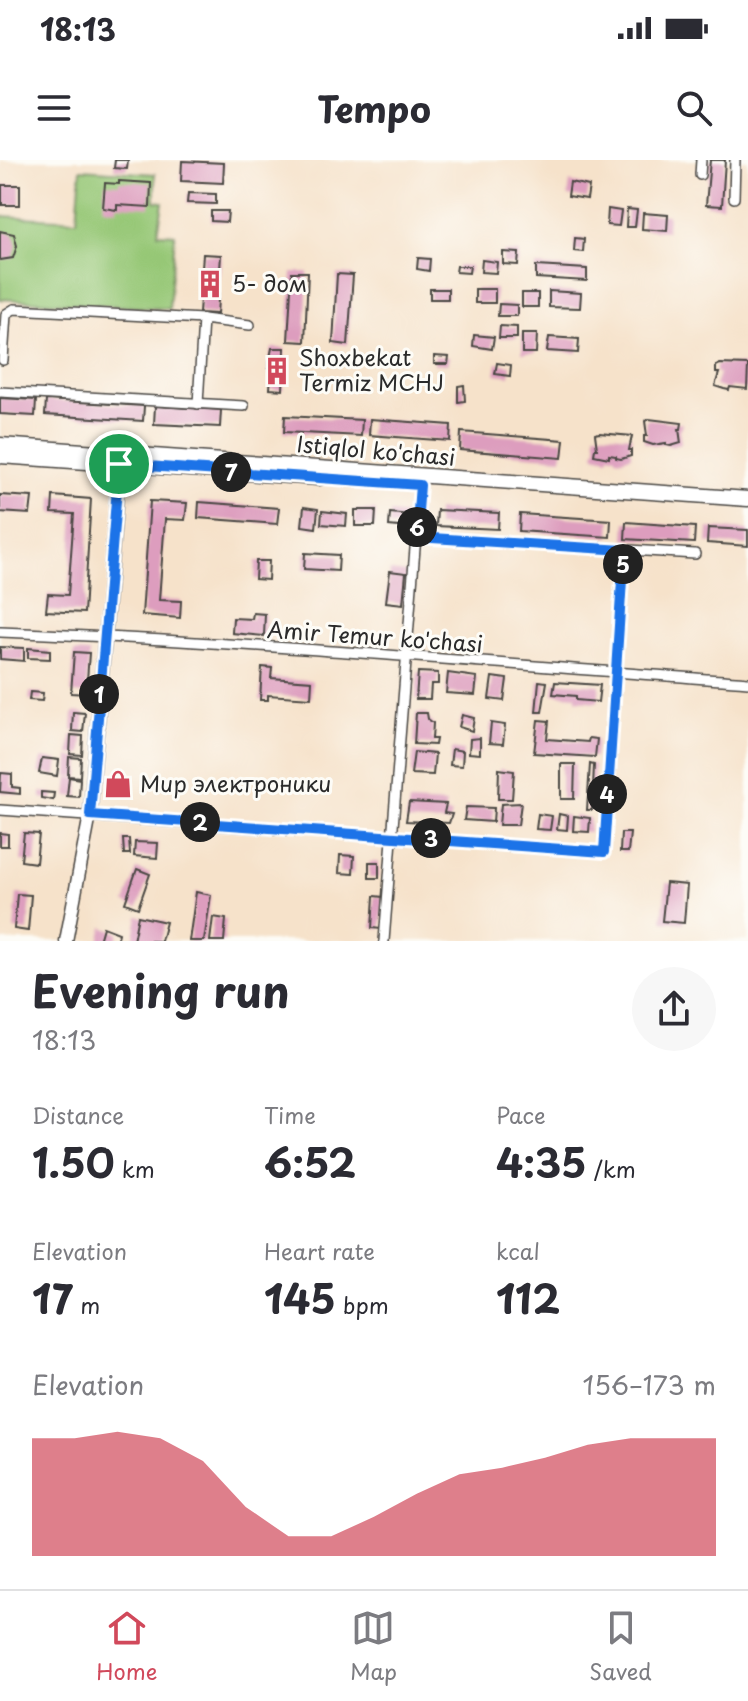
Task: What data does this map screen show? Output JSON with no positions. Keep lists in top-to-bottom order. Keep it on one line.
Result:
{"streets":{"main road":["Istiqlol ko'chasi"],"street":["Amir Temur ko'chasi"]},"places":{"building":["5- дом","Shoxbekat Termiz MCHJ"],"shop":["Мир электроники"]},"page":{"status":"18:13","header":"Tempo","pins":["7","6","5","1","4","2","3"],"heading":["Evening run","18:13"],"stats":[["Distance","1.50 km"],["Time","6:52"],["Pace","4:35 /km"],["Elevation","17 m"],["Heart rate","145 bpm"],["kcal","112"]],"chart":["Elevation","156–173 m"],"tabs":["Home","Map","Saved"]}}
